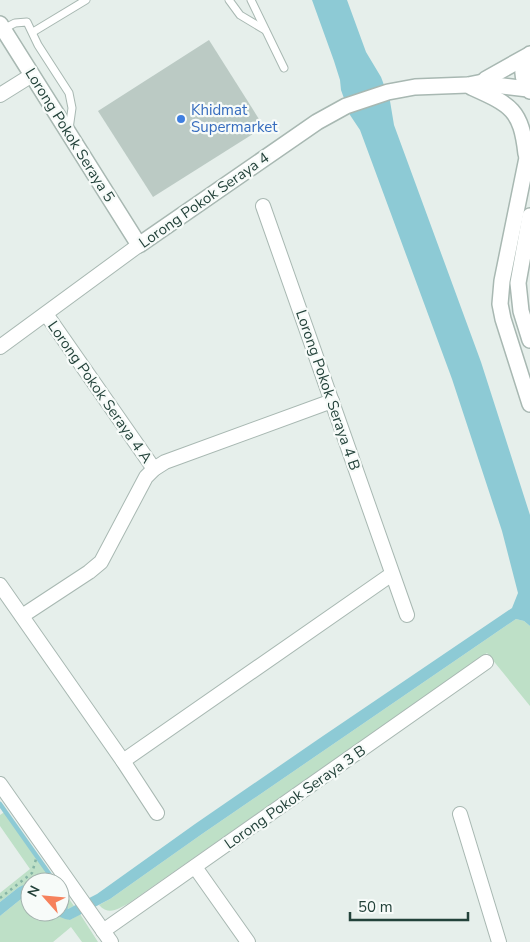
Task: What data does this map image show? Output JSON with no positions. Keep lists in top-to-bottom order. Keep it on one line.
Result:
{"streets":{"street":["Lorong Pokok Seraya 5","Lorong Pokok Seraya 4","Lorong Pokok Seraya 4 B","Lorong Pokok Seraya 4 A","Lorong Pokok Seraya 3 B"]},"crossings":[["Lorong Pokok Seraya 5","Lorong Pokok Seraya 4"],["Lorong Pokok Seraya 4","Lorong Pokok Seraya 4 A"],["Lorong Pokok Seraya 4 B","Lorong Pokok Seraya 4 A"]],"places":["Khidmat Supermarket"],"scale_bar":"50 m","north":"top left"}
